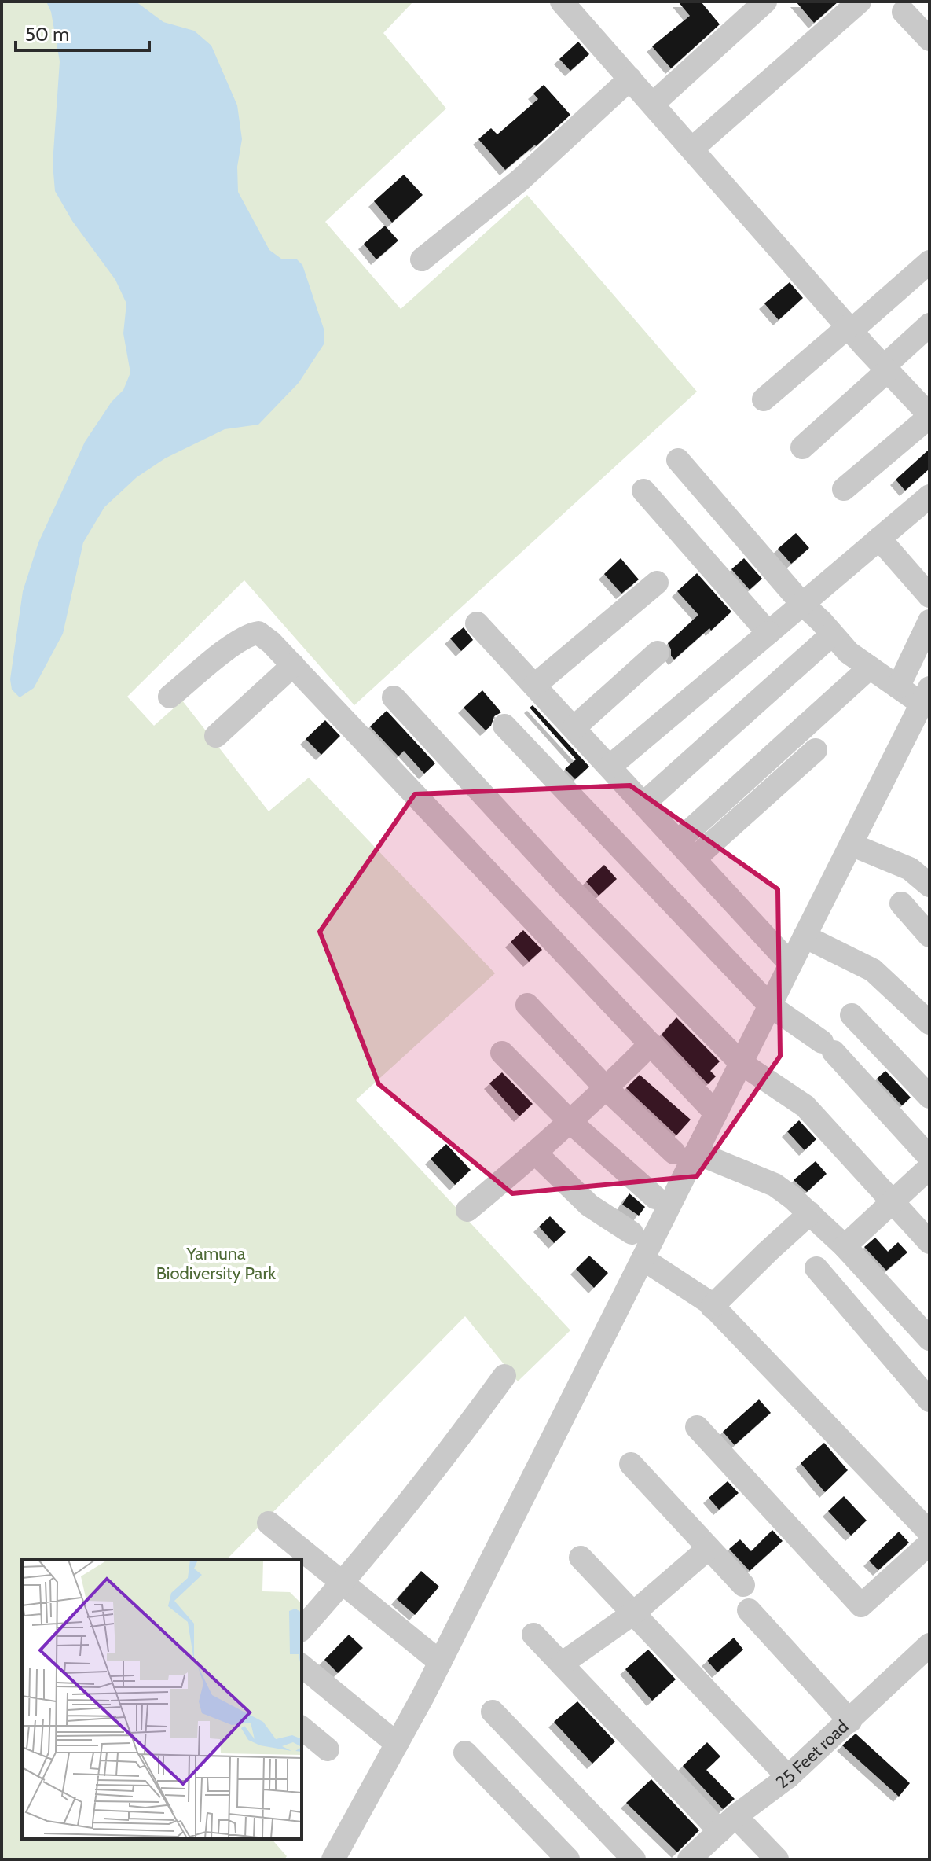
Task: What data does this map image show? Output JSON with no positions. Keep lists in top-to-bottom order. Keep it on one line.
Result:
{"streets":{"street":["25 Feet road"]},"parks":["Yamuna Biodiversity Park"],"scale_bar":"50 m"}
